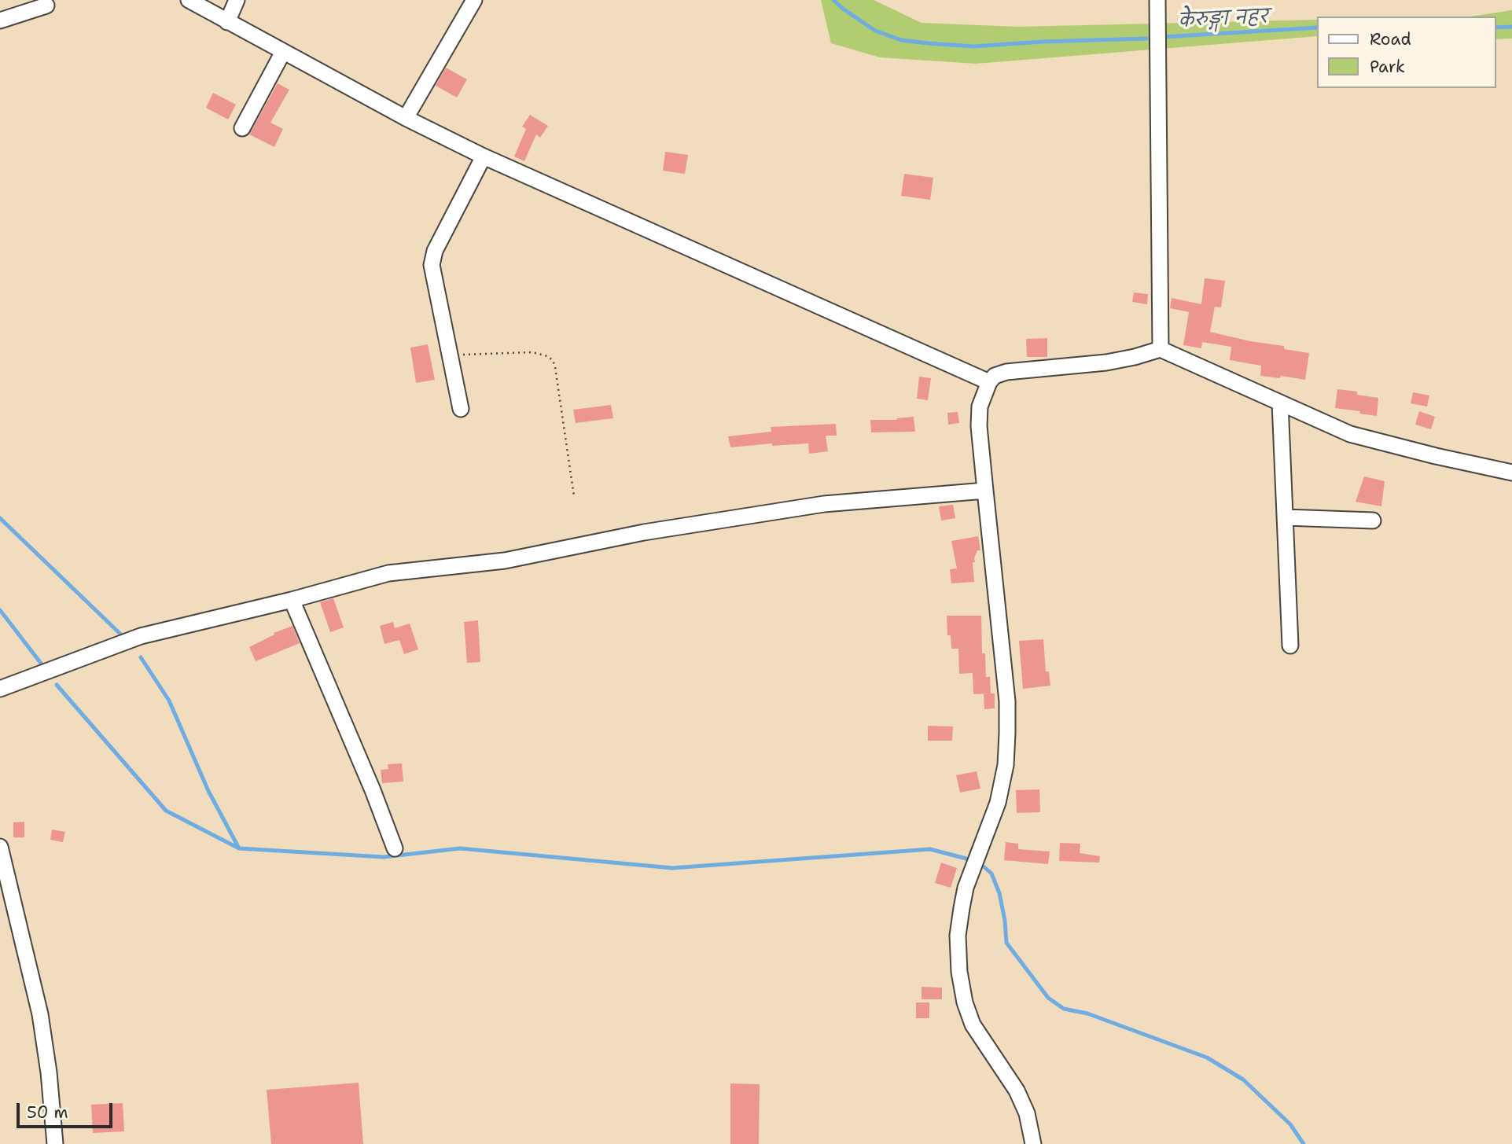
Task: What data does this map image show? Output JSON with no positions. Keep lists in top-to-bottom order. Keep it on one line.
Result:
{"water":["केेरुङ्गा नहर"],"legend":["Road","Park"],"scale_bar":"50 m"}
